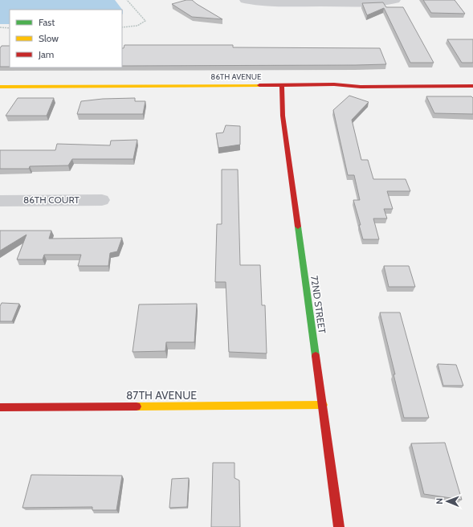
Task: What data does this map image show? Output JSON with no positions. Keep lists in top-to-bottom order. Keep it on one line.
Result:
{"streets":{"street":["86TH AVENUE","86TH COURT","72ND STREET","87TH AVENUE"]},"crossings":[["86TH AVENUE","72ND STREET"],["72ND STREET","87TH AVENUE"]],"legend":["Fast","Slow","Jam"],"north":"left"}
